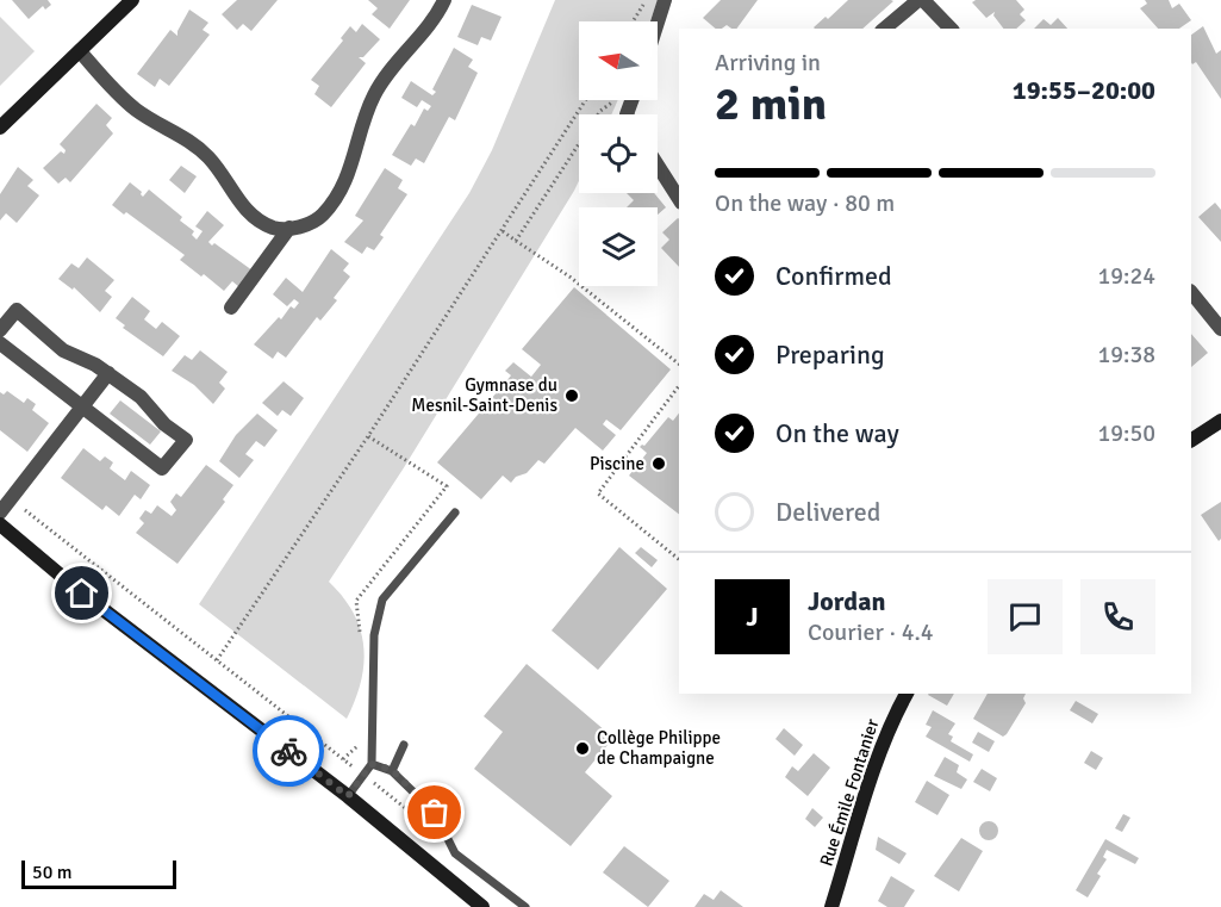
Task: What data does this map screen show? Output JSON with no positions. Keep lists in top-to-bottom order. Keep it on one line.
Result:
{"streets":{"street":["Rue Émile Fontanier"]},"places":["Gymnase du Mesnil-Saint-Denis","Piscine","Collège Philippe de Champaigne"],"scale_bar":"50 m","north":"left","page":{"heading":["2 min","Arriving in","19:55–20:00"],"panel":["Jordan","Courier · 4.4"],"bar":"On the way · 80 m","list":[["Confirmed","19:24"],["Preparing","19:38"],["On the way","19:50"],"Delivered"],"round":"J","scale":"50 m"}}
